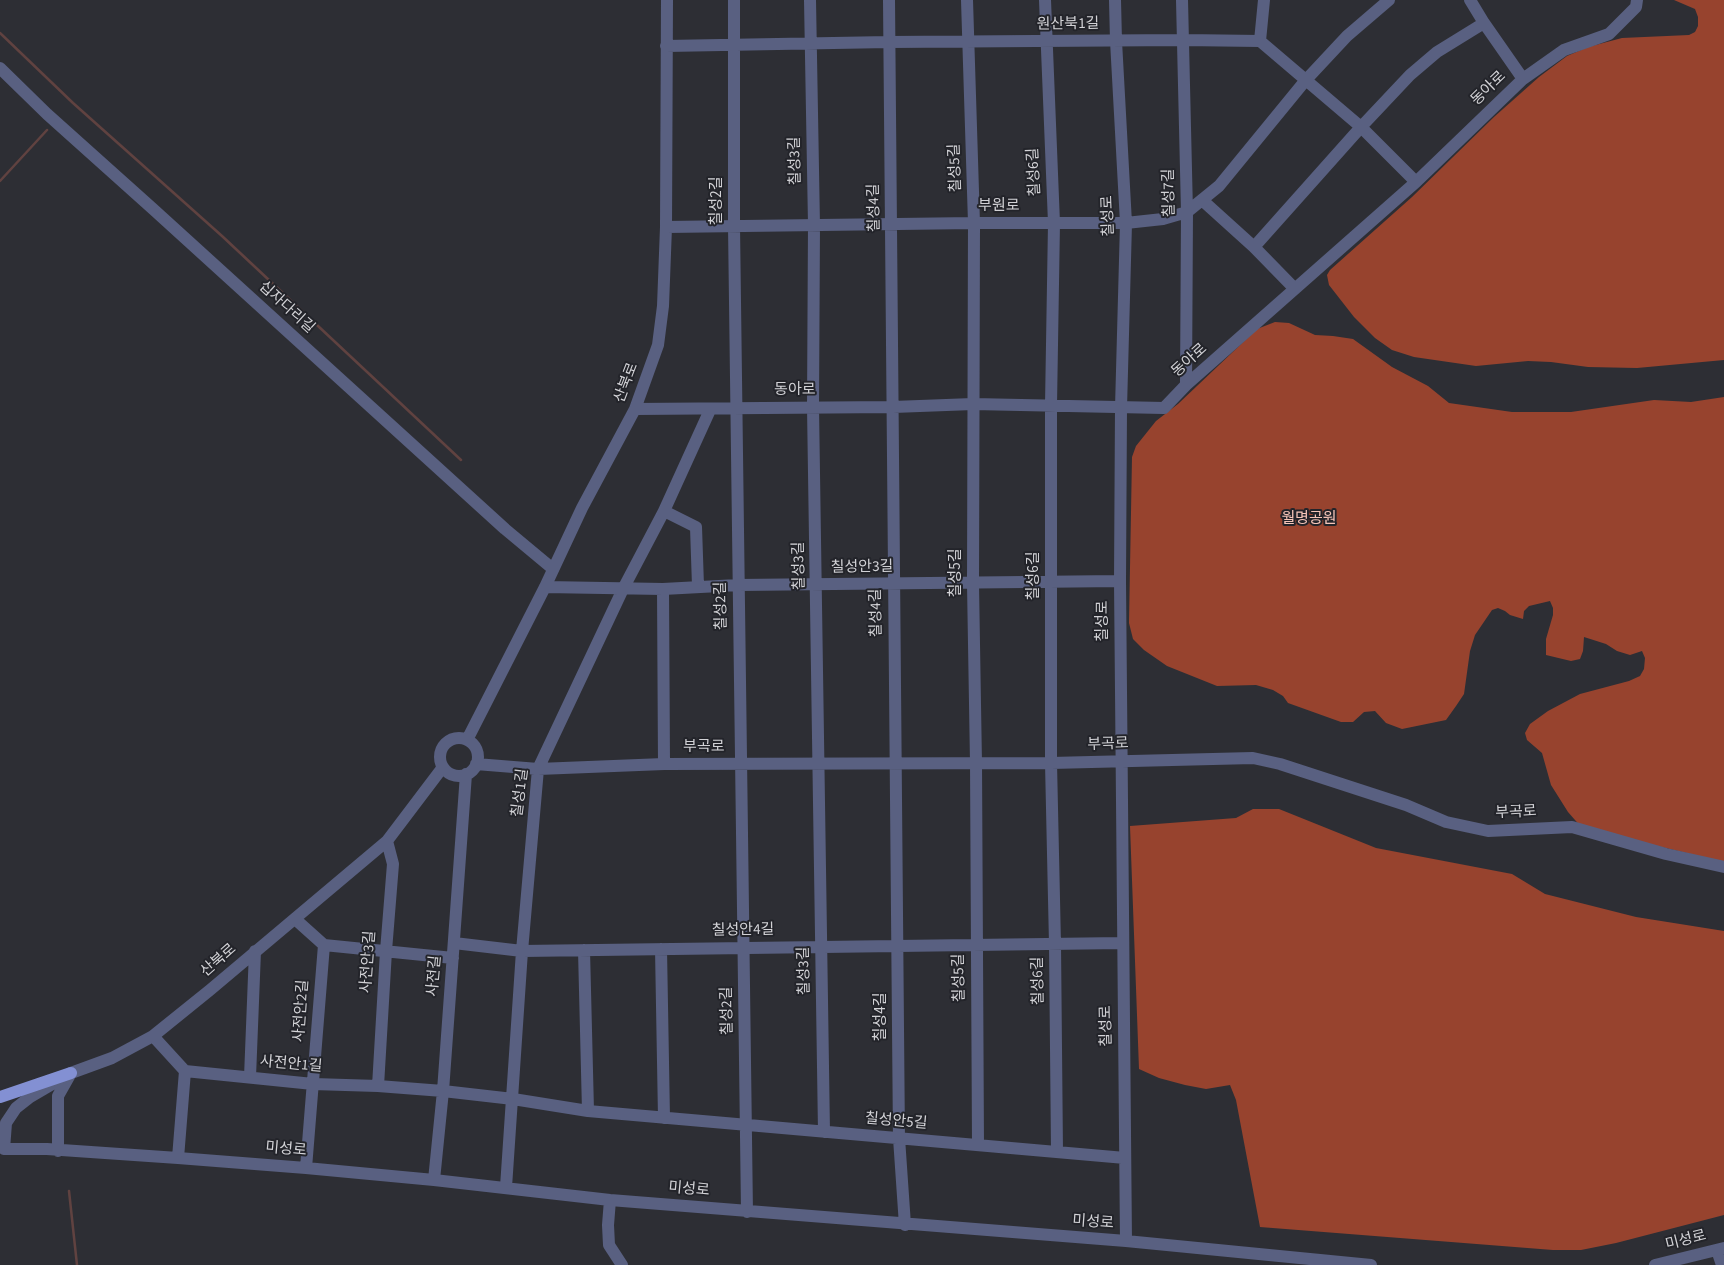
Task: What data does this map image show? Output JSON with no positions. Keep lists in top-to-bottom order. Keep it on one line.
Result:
{"streets":{"street":["원산북1길","동아로","칠성3길","칠성5길","칠성6길","칠성7길","칠성2길","부원로","칠성4길","칠성로","십자다리길","산북로","칠성안3길","부곡로","칠성1길","칠성안4길","사전안3길","사전길","사전안2길","사전안1길","칠성안5길","미성로"]},"crossings":[["원산북1길","칠성3길"],["원산북1길","칠성5길"],["원산북1길","칠성6길"],["원산북1길","칠성7길"],["원산북1길","칠성2길"],["원산북1길","칠성4길"],["원산북1길","칠성로"],["원산북1길","산북로"],["동아로","칠성3길"],["동아로","칠성5길"],["동아로","칠성6길"],["동아로","칠성7길"],["동아로","칠성2길"],["동아로","칠성4길"],["동아로","칠성로"],["동아로","산북로"],["동아로","칠성1길"],["칠성3길","부원로"],["칠성3길","칠성안3길"],["칠성3길","부곡로"],["칠성3길","칠성안4길"],["칠성3길","칠성안5길"],["칠성5길","부원로"],["칠성5길","칠성안3길"],["칠성5길","부곡로"],["칠성5길","칠성안4길"],["칠성5길","칠성안5길"],["칠성6길","부원로"],["칠성6길","칠성안3길"],["칠성6길","부곡로"],["칠성6길","칠성안4길"],["칠성6길","칠성안5길"],["칠성7길","부원로"],["칠성2길","부원로"],["칠성2길","칠성안3길"],["칠성2길","부곡로"],["칠성2길","칠성안4길"],["칠성2길","칠성안5길"],["칠성2길","미성로"],["부원로","칠성4길"],["부원로","칠성로"],["부원로","산북로"],["칠성4길","칠성안3길"],["칠성4길","부곡로"],["칠성4길","칠성안4길"],["칠성4길","칠성안5길"],["칠성4길","미성로"],["칠성로","칠성안3길"],["칠성로","부곡로"],["칠성로","칠성안4길"],["칠성로","칠성안5길"],["칠성로","미성로"],["십자다리길","산북로"],["산북로","칠성안3길"],["산북로","부곡로"],["산북로","사전안3길"],["산북로","사전길"],["산북로","미성로"],["칠성안3길","칠성1길"],["부곡로","칠성1길"],["부곡로","사전길"],["칠성1길","칠성안4길"],["칠성1길","사전안1길"],["칠성1길","칠성안5길"],["칠성1길","미성로"],["칠성안4길","사전길"],["사전안3길","사전안1길"],["사전길","사전안1길"],["사전길","미성로"],["사전안2길","사전안1길"],["사전안2길","미성로"],["사전안1길","칠성안5길"]],"parks":["월명공원"]}
